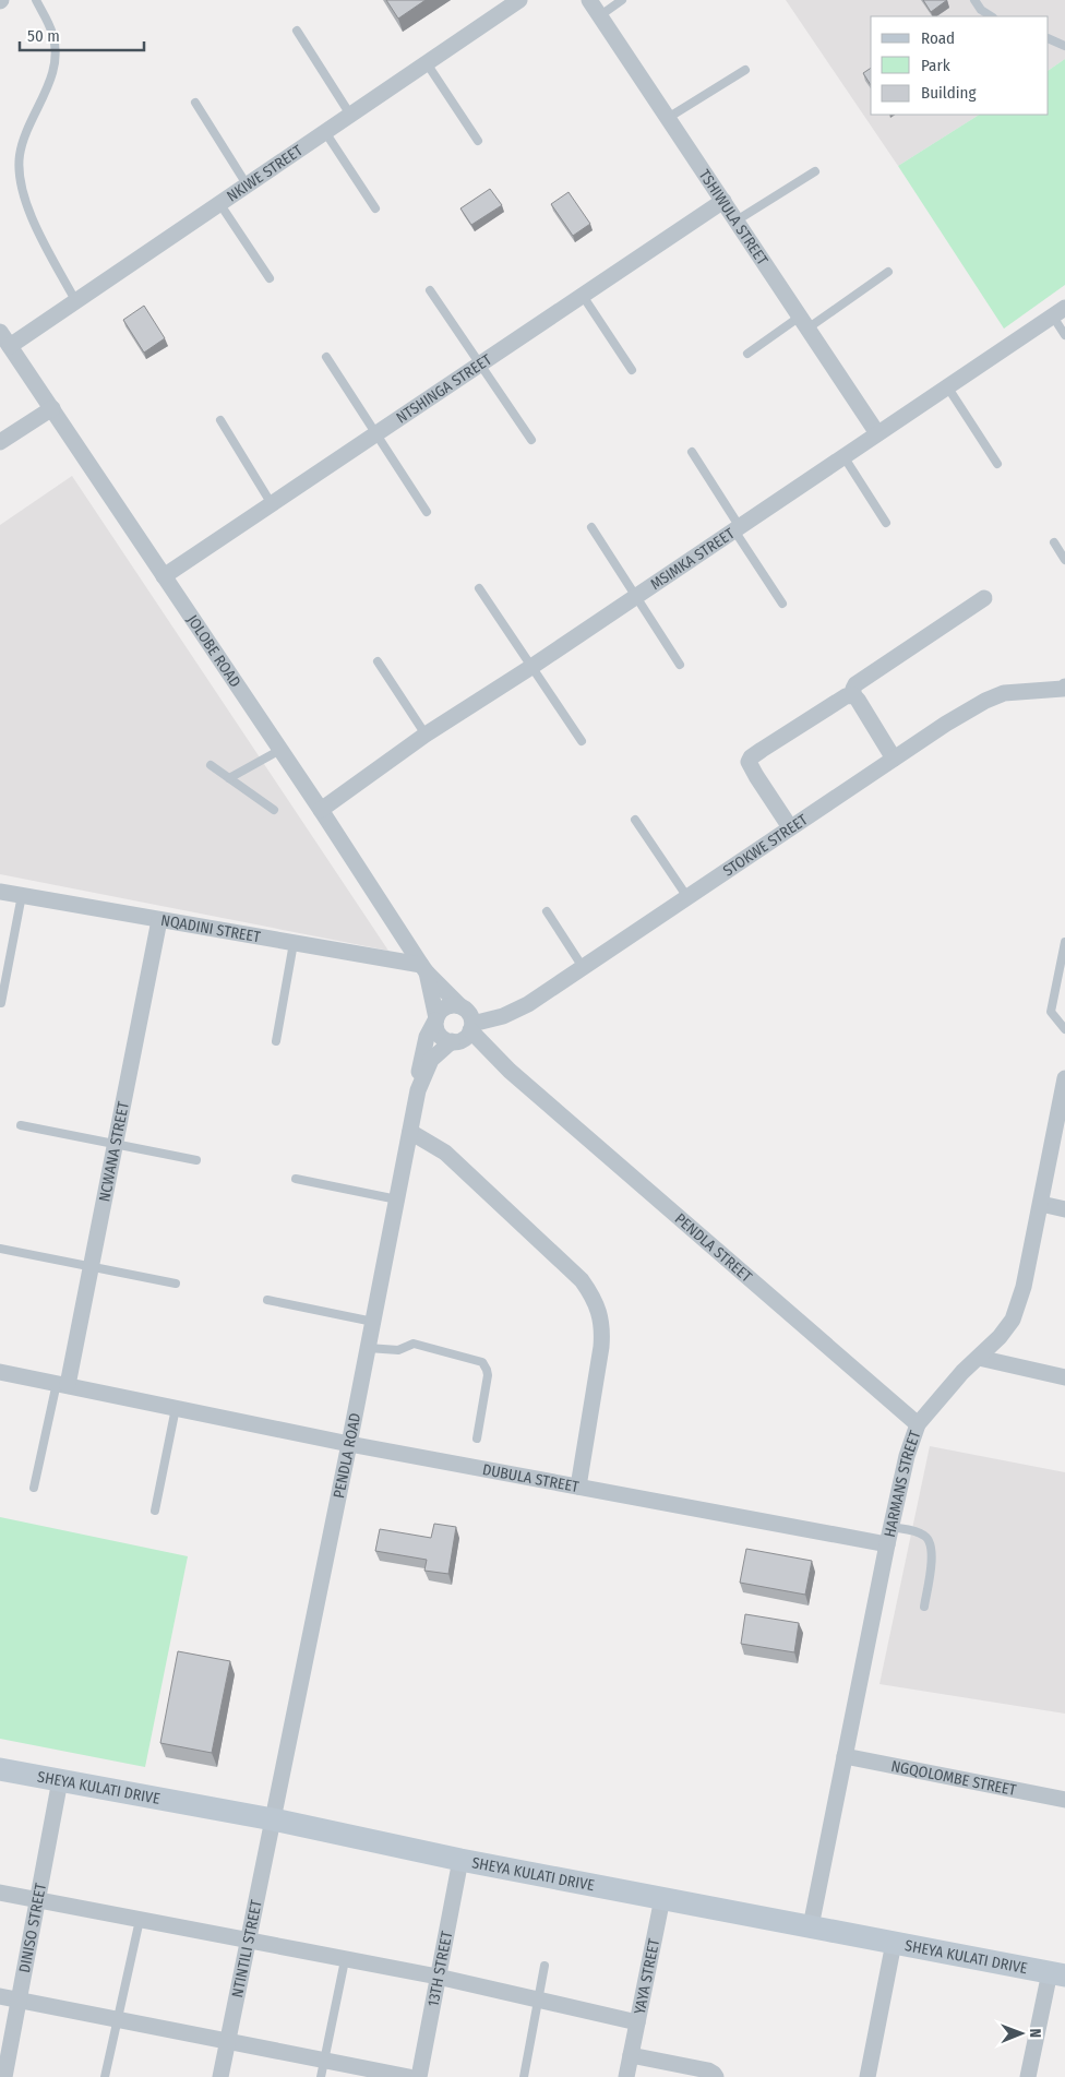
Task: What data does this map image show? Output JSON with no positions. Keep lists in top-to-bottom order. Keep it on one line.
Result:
{"streets":{"street":["NKIWE STREET","TSHIWULA STREET","NTSHINGA STREET","MSIMKA STREET","JOLOBE ROAD","STOKWE STREET","NQADINI STREET","NCWANA STREET","PENDLA STREET","PENDLA ROAD","DUBULA STREET","HARMANS STREET","NGQOLOMBE STREET","SHEYA KULATI DRIVE","DINISO STREET","NTINTILI STREET","13TH STREET","YAYA STREET"]},"crossings":[["NKIWE STREET","JOLOBE ROAD"],["TSHIWULA STREET","NTSHINGA STREET"],["TSHIWULA STREET","MSIMKA STREET"],["NTSHINGA STREET","JOLOBE ROAD"],["MSIMKA STREET","JOLOBE ROAD"],["JOLOBE ROAD","STOKWE STREET"],["JOLOBE ROAD","NQADINI STREET"],["JOLOBE ROAD","PENDLA STREET"],["JOLOBE ROAD","PENDLA ROAD"],["STOKWE STREET","PENDLA STREET"],["STOKWE STREET","PENDLA ROAD"],["NQADINI STREET","NCWANA STREET"],["NCWANA STREET","DUBULA STREET"],["PENDLA STREET","PENDLA ROAD"],["PENDLA STREET","HARMANS STREET"],["PENDLA ROAD","DUBULA STREET"],["PENDLA ROAD","SHEYA KULATI DRIVE"],["PENDLA ROAD","NTINTILI STREET"],["DUBULA STREET","HARMANS STREET"],["HARMANS STREET","NGQOLOMBE STREET"],["HARMANS STREET","SHEYA KULATI DRIVE"],["SHEYA KULATI DRIVE","DINISO STREET"],["SHEYA KULATI DRIVE","NTINTILI STREET"],["SHEYA KULATI DRIVE","13TH STREET"],["SHEYA KULATI DRIVE","YAYA STREET"]],"legend":["Road","Park","Building"],"scale_bar":"50 m","north":"right"}
